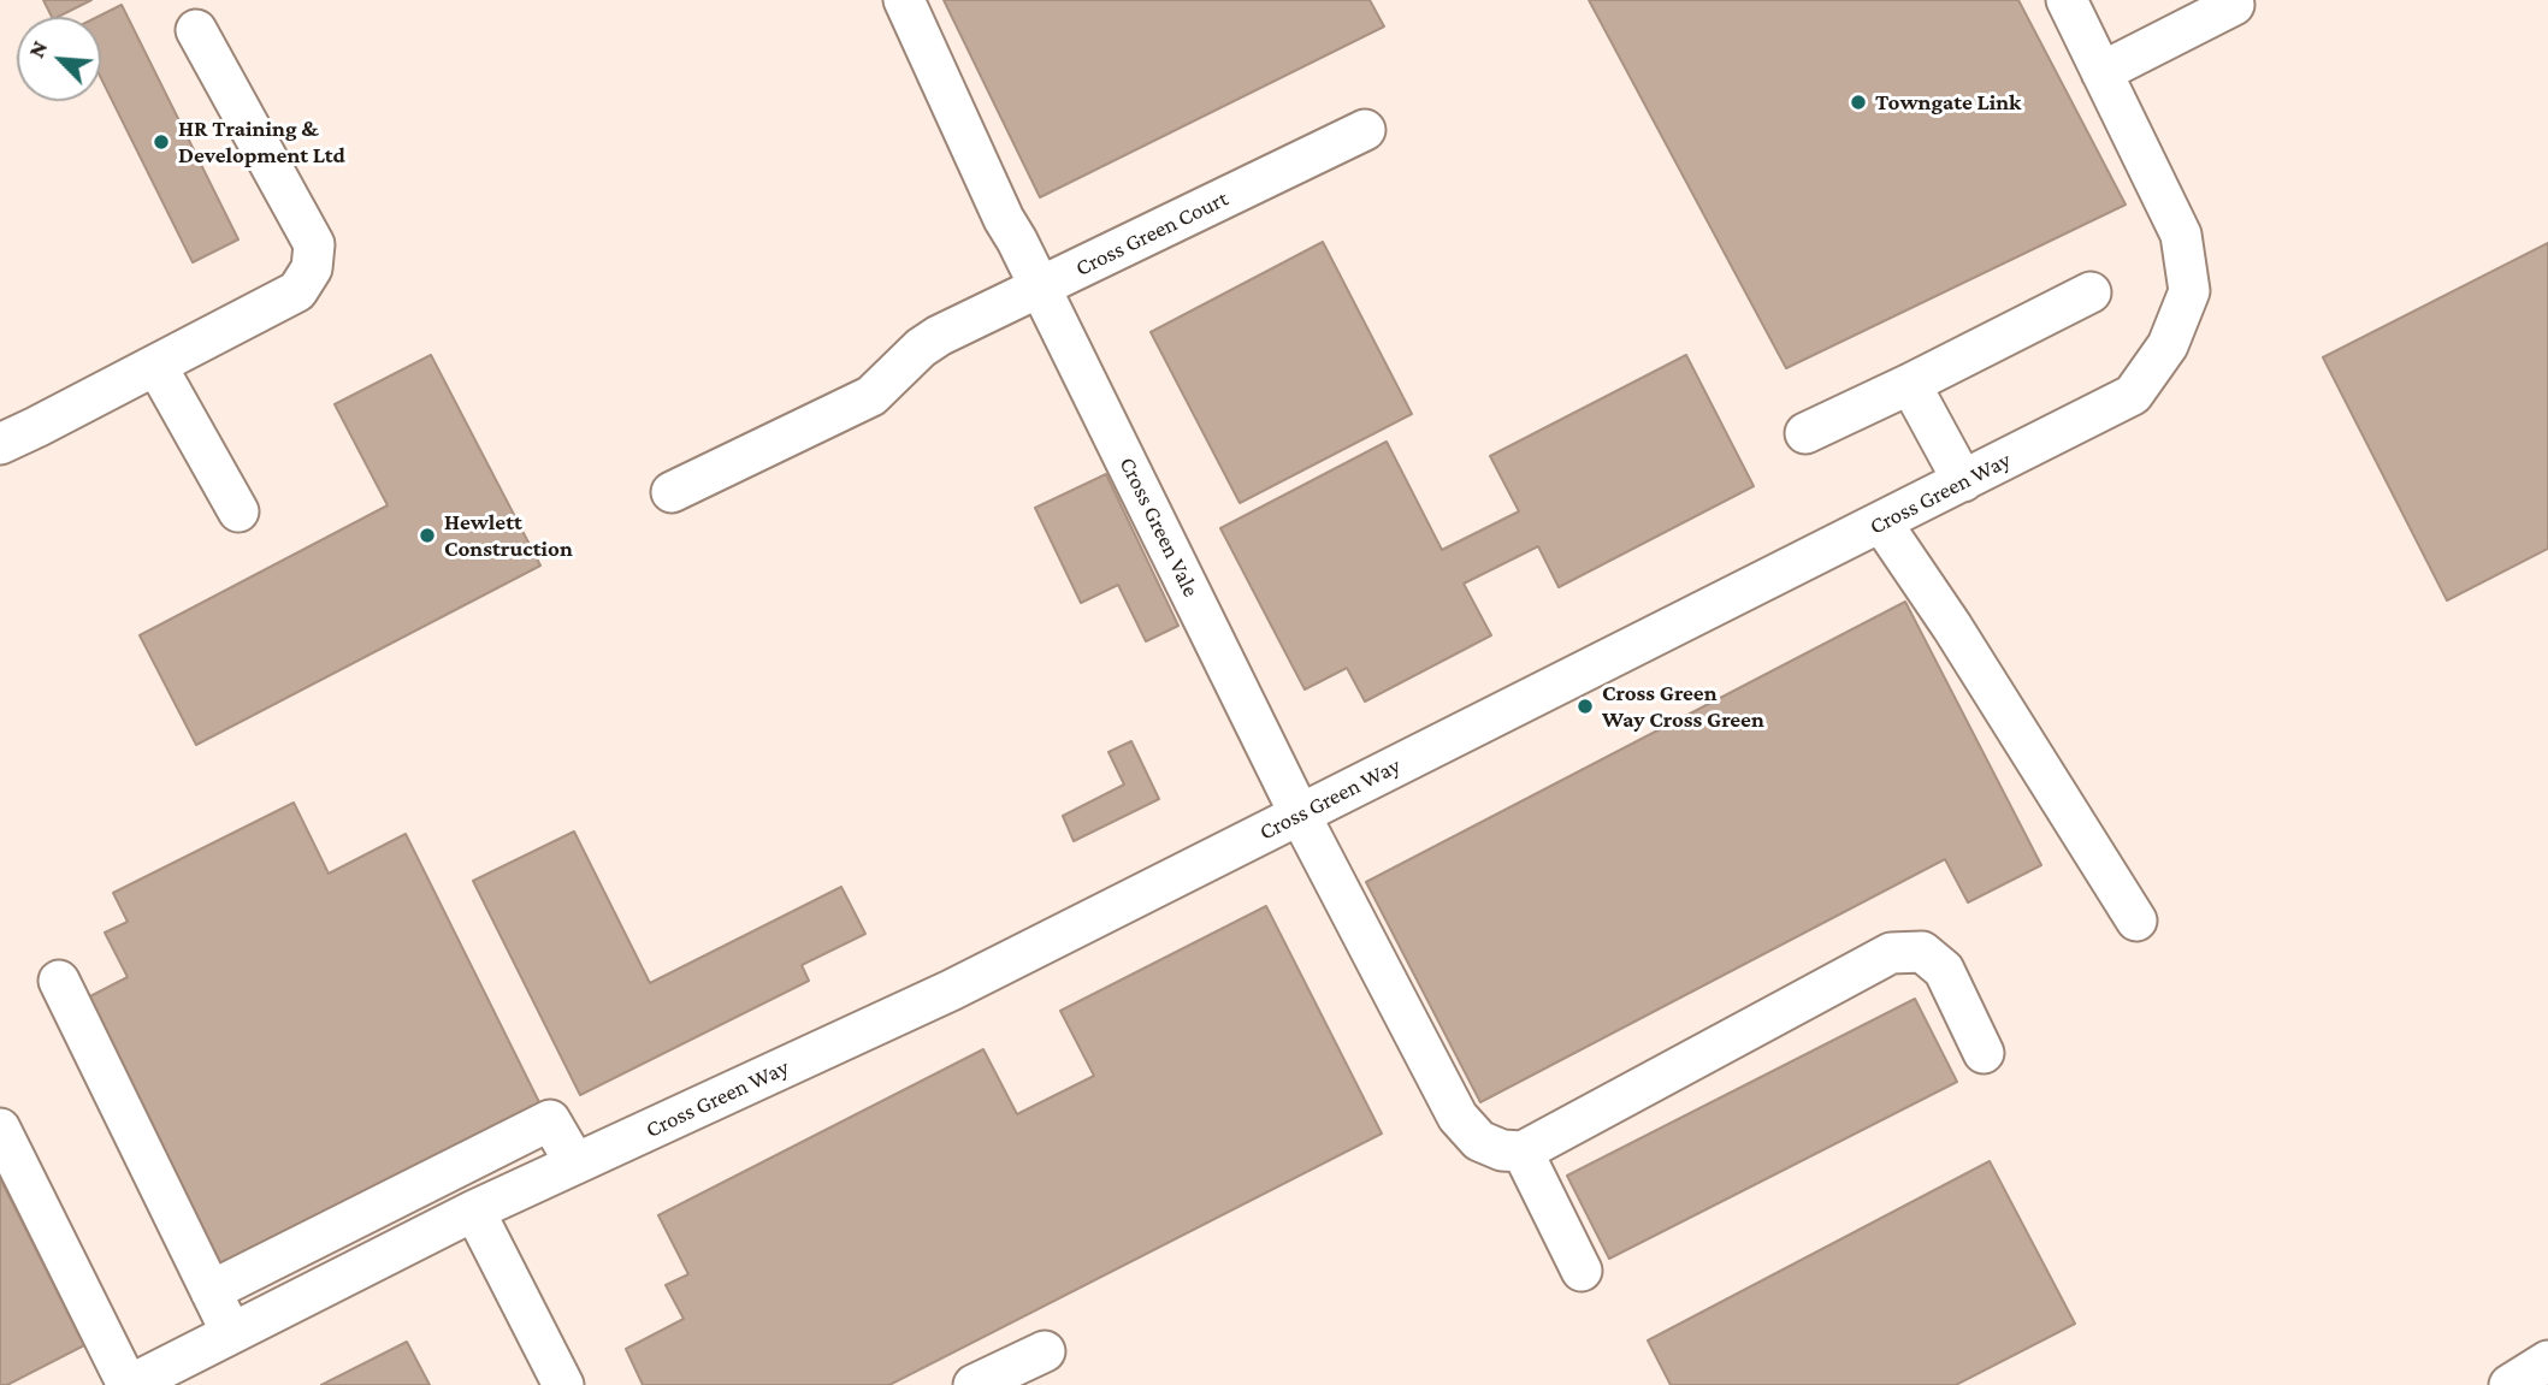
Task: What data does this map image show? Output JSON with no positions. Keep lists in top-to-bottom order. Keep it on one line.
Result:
{"streets":{"street":["Cross Green Court","Cross Green Way","Cross Green Vale"]},"crossings":[["Cross Green Court","Cross Green Vale"],["Cross Green Way","Cross Green Vale"]],"places":["Towngate Link","HR Training & Development Ltd","Hewlett Construction","Cross Green Way Cross Green"],"north":"top left"}
